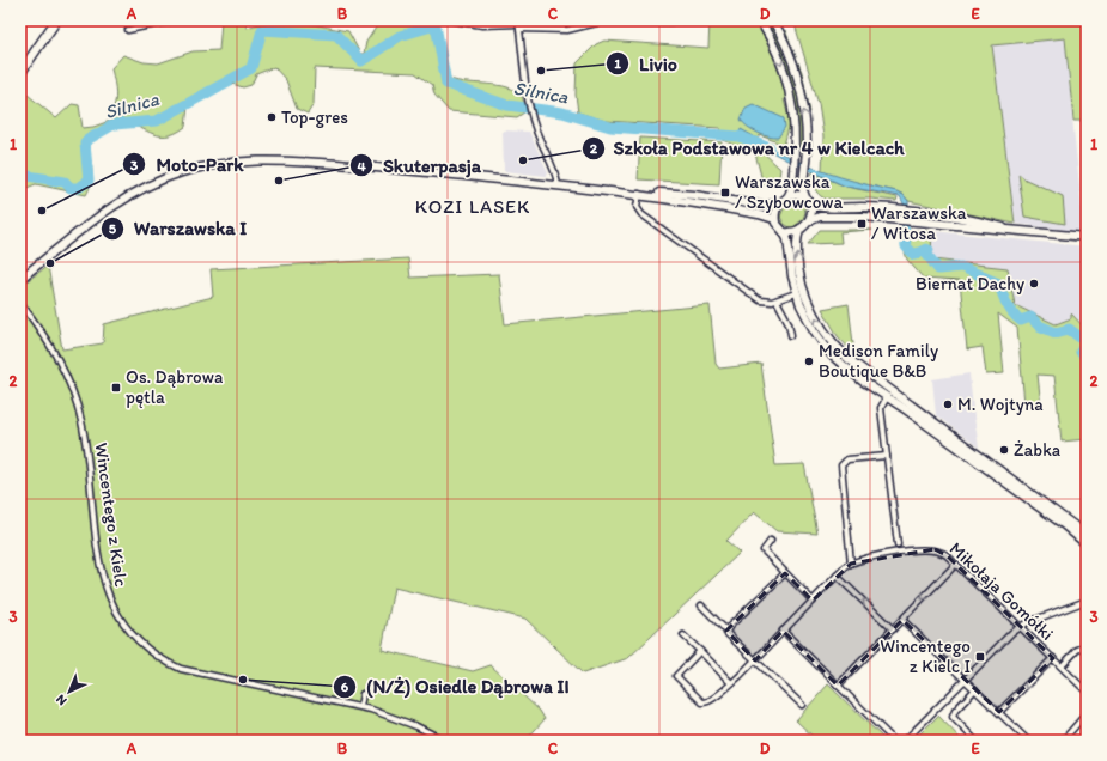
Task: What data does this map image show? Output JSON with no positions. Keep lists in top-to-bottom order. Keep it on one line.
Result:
{"streets":{"street":["Wincentego z Kielc","Mikołaja Gomółki"]},"districts":["KOZI LASEK"],"water":["Silnica"],"places":{"other":["Livio","Top-gres","Szkoła Podstawowa nr 4 w Kielcach","Skuterpasja","Moto-Park","Warszawska I","Biernat Dachy","Medison Family Boutique B&B","M. Wojtyna","Żabka","(N/Ż) Osiedle Dąbrowa II"],"transit":["Warszawska / Szybowcowa","Warszawska / Witosa","Os. Dąbrowa pętla","Wincentego z Kielc I"]},"north":"bottom left","grid":{"columns":["A","B","C","D","E"],"rows":["1","2","3"]}}
